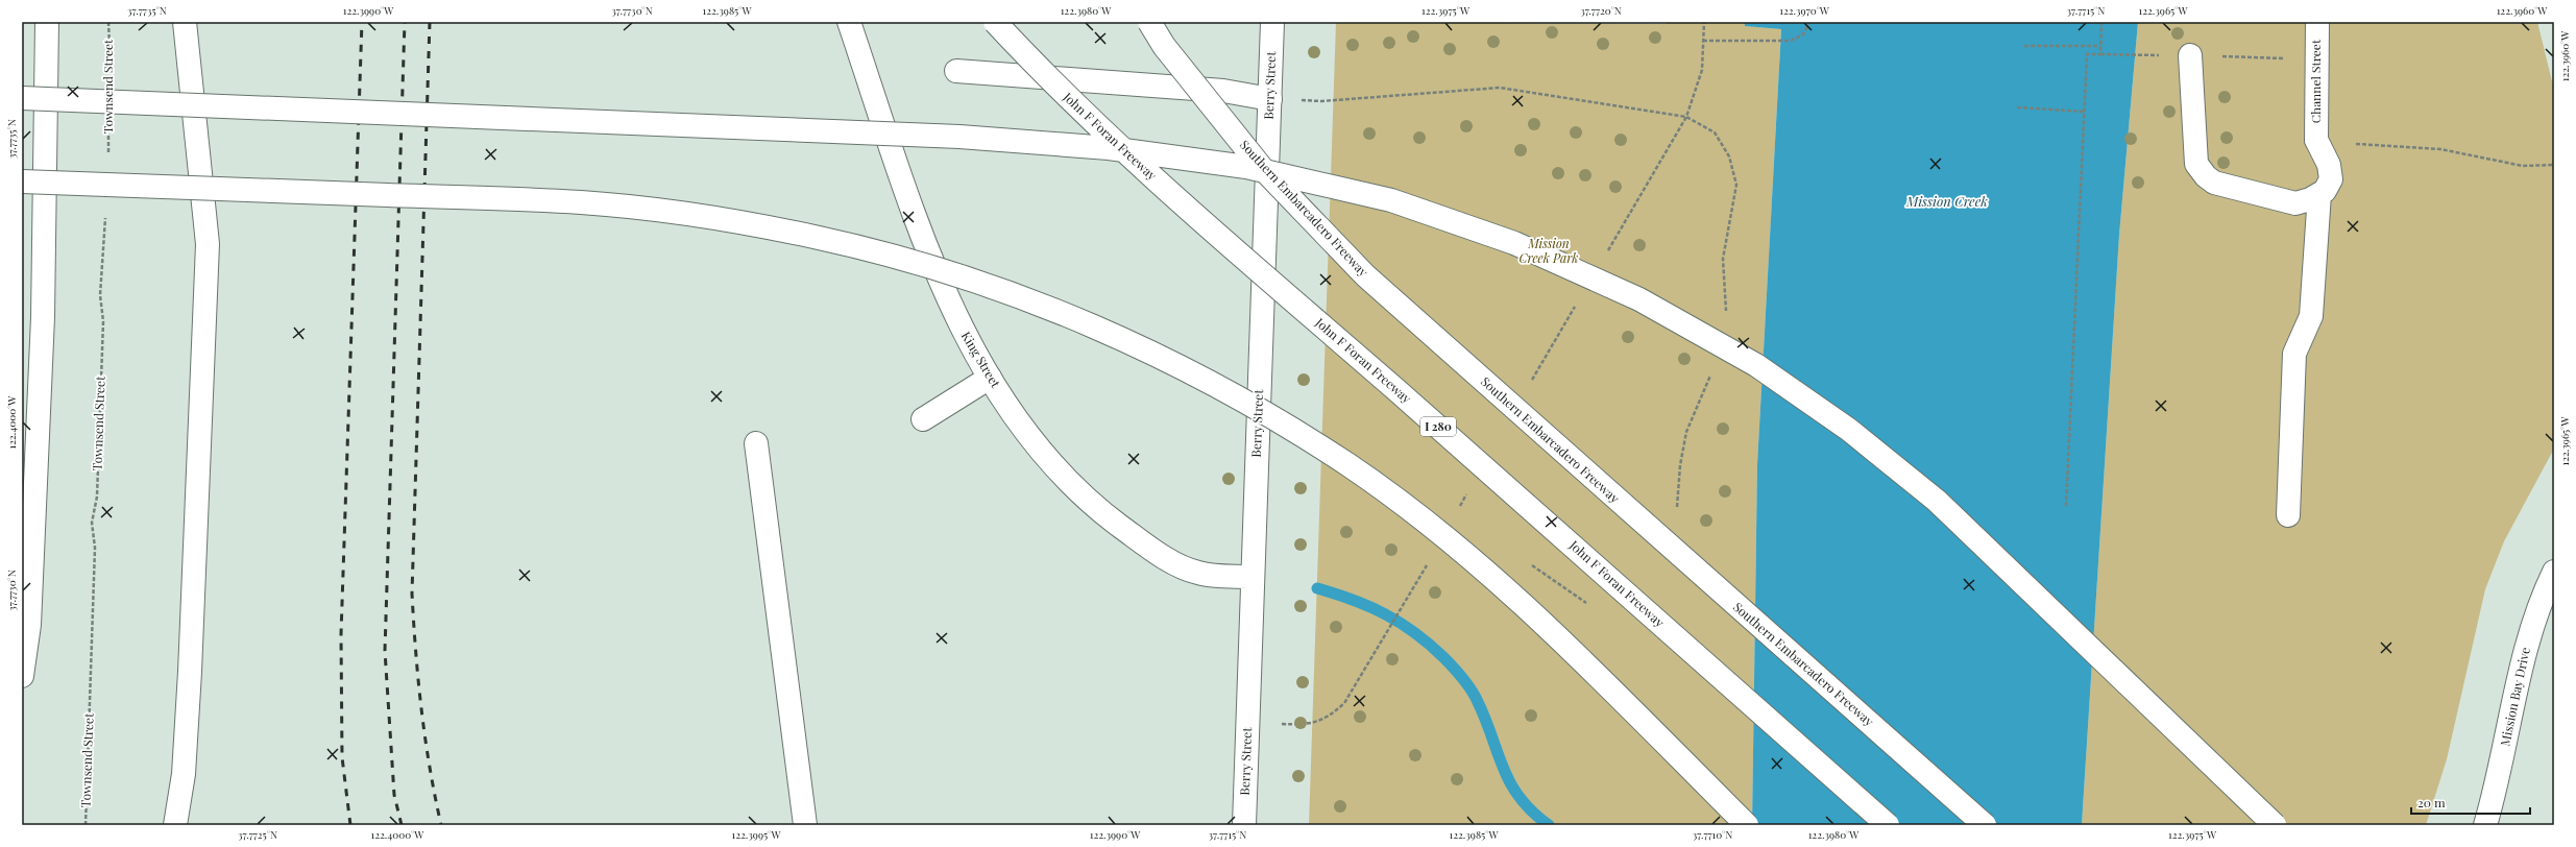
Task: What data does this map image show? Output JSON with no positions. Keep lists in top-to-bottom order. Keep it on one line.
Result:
{"streets":{"main road":["Channel Street","Berry Street","John F Foran Freeway","Southern Embarcadero Freeway","King Street","I 280","Mission Bay Drive"],"path":["Townsend Street"]},"crossings":[["Berry Street","King Street"]],"water":["Mission Creek"],"parks":["Mission Creek Park"],"scale_bar":"20 m","coordinates":["37.7735°N","122.3990°W","37.7730°N","122.3985°W","122.3980°W","122.3975°W","37.7720°N","122.3970°W","37.7715°N","122.3965°W","122.3960°W","122.4000°W","37.7725°N","122.3995°W","37.7710°N"]}
